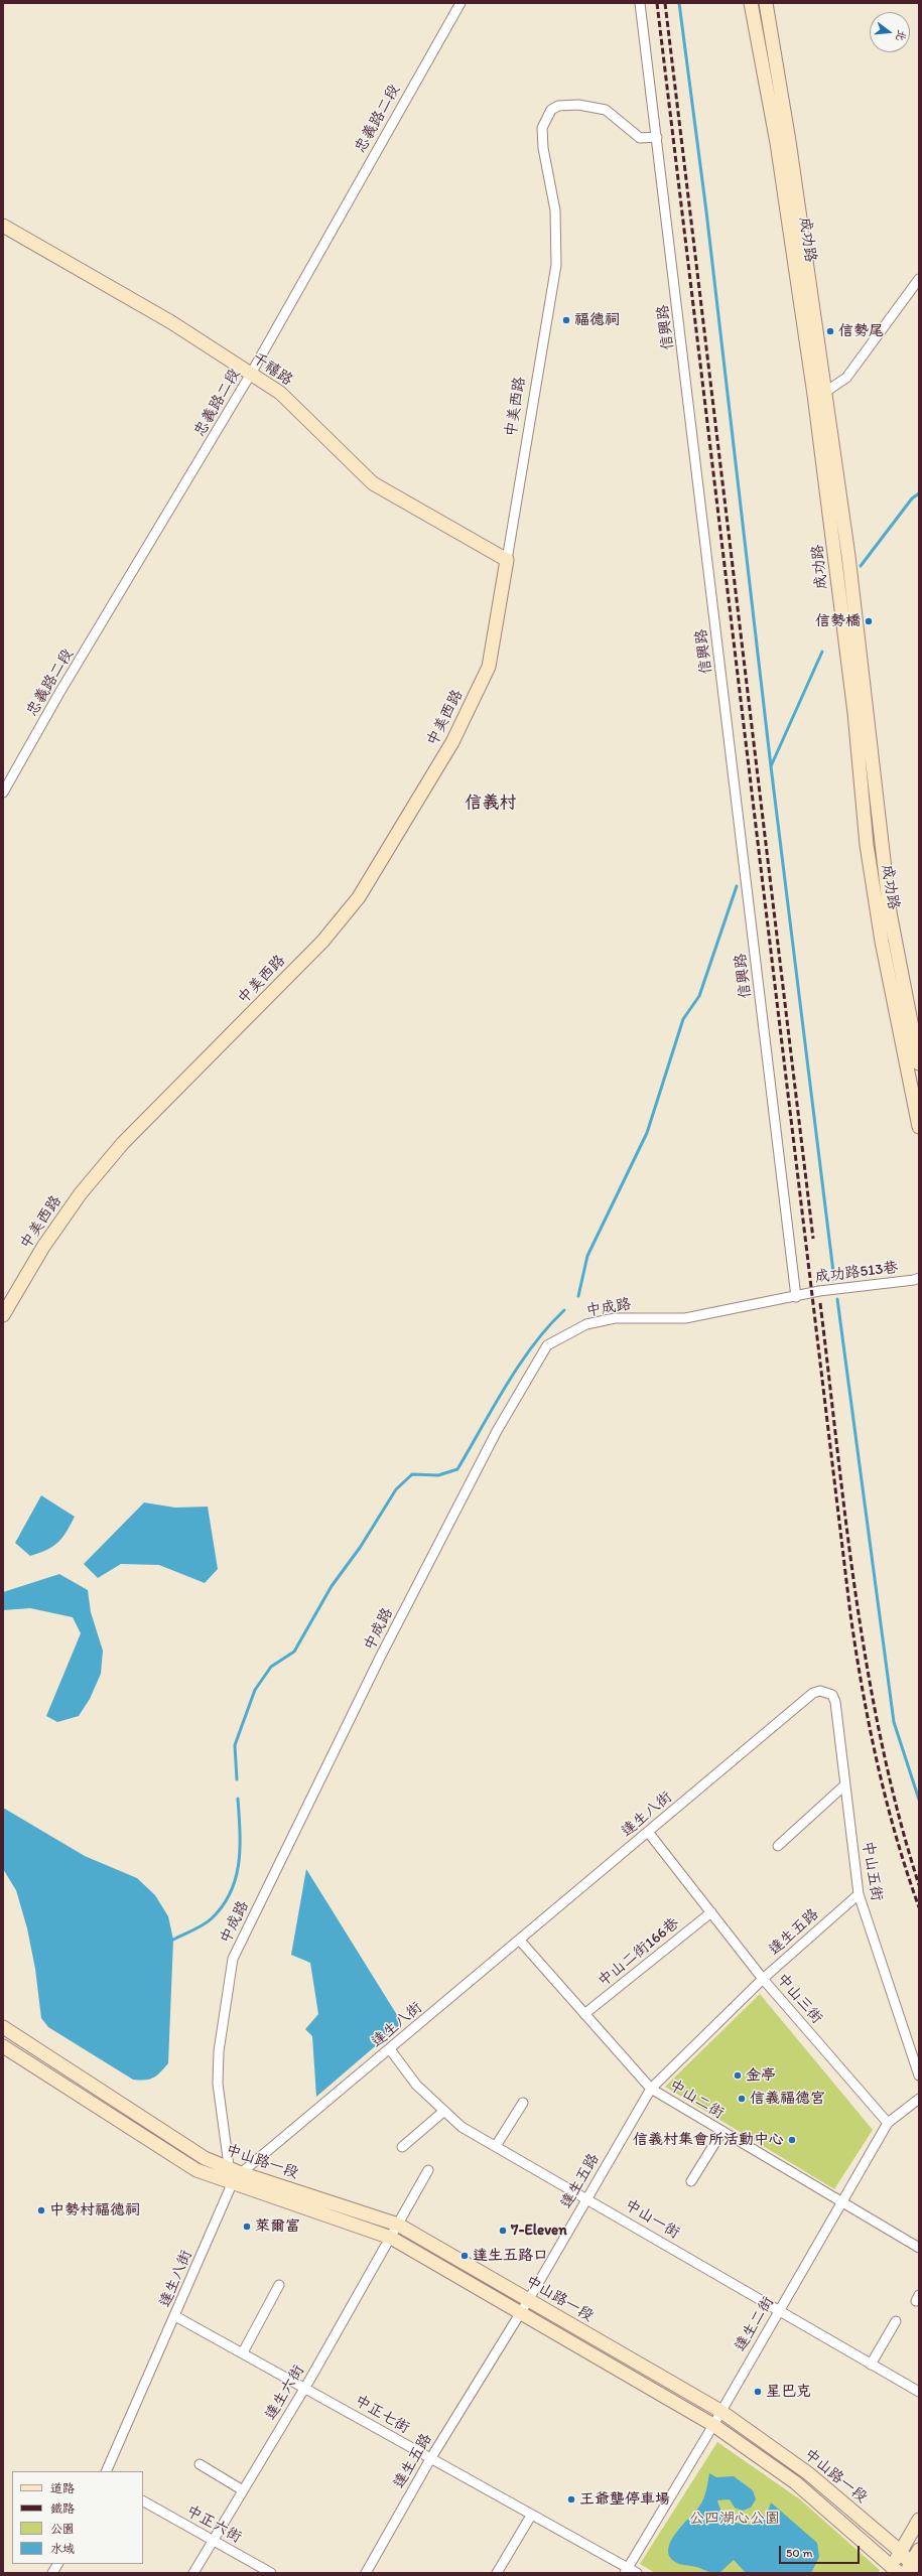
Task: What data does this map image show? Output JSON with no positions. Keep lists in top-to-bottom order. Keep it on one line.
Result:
{"streets":{"street":["忠義路二段","成功路","信興路","千禧路","中美西路","成功路513巷","中成路","達生八街","中山五街","達生五路","中山二街166巷","中山三街","中山二街","中山路一段","中山一街","達生二街","達生六街","中正七街","中正六街"]},"crossings":[["忠義路二段","千禧路"],["信興路","中美西路"],["信興路","成功路513巷"],["信興路","中成路"],["千禧路","中美西路"],["成功路513巷","中成路"],["中成路","達生八街"],["中成路","中山路一段"],["達生八街","中山五街"],["達生八街","中山三街"],["達生八街","中山二街"],["達生八街","中山路一段"],["達生八街","中山一街"],["達生八街","中正七街"],["中山五街","達生五路"],["達生五路","中山三街"],["達生五路","中山二街"],["達生五路","中山路一段"],["達生五路","中山一街"],["達生五路","中正七街"],["中山二街166巷","中山三街"],["中山二街166巷","中山二街"],["中山三街","達生二街"],["中山二街","達生二街"],["中山路一段","達生二街"],["中山路一段","達生六街"],["中山一街","達生二街"],["達生二街","中正七街"],["達生六街","中正七街"],["達生六街","中正六街"]],"districts":["信義村"],"parks":["公四湖心公園"],"places":["福德祠","信勢尾","信勢橋","金亭","信義福德宮","信義村集會所活動中心","中勢村福德祠","萊爾富","7-Eleven","達生五路口","星巴克","王爺壟停車場"],"legend":["道路","鐵路","公園","水域"],"scale_bar":"50 m","north":"right"}
